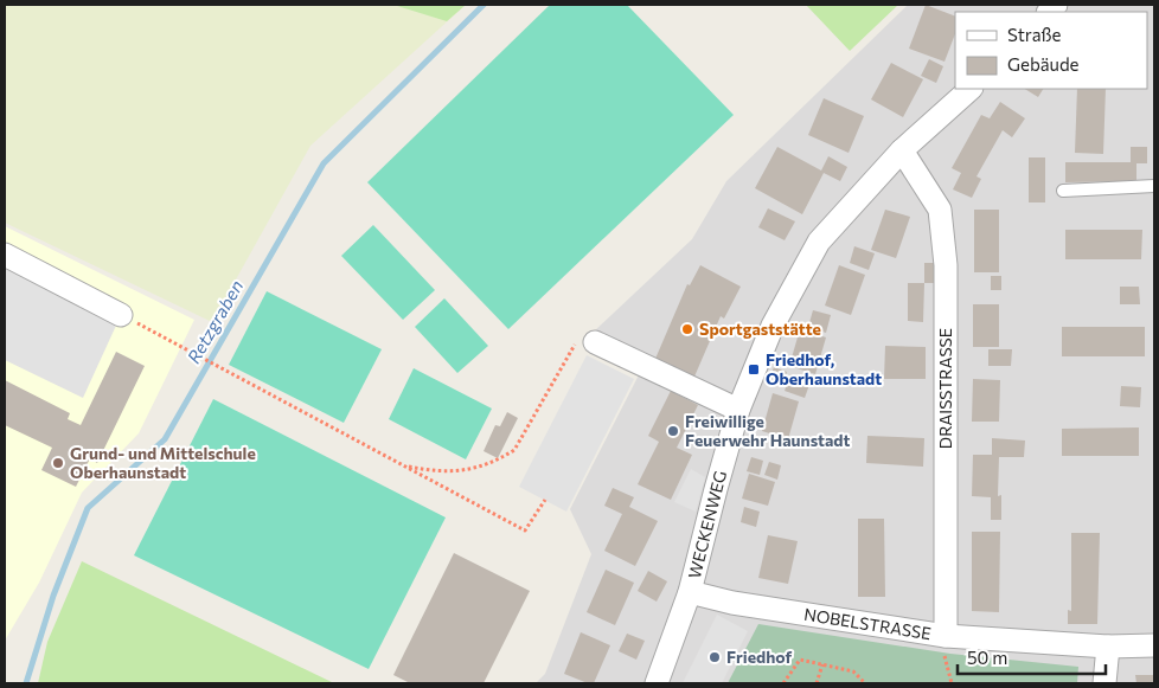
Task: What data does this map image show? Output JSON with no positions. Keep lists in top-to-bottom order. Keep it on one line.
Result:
{"streets":{"street":["DRAISSTRASSE","WECKENWEG","NOBELSTRASSE"]},"crossings":[["DRAISSTRASSE","WECKENWEG"],["DRAISSTRASSE","NOBELSTRASSE"],["WECKENWEG","NOBELSTRASSE"]],"water":["Retzgraben"],"places":{"other":["Sportgaststätte","Freiwillige Feuerwehr Haunstadt","Grund- und Mittelschule Oberhaunstadt","Friedhof"],"transit":["Friedhof, Oberhaunstadt"]},"legend":["Straße","Gebäude"],"scale_bar":"50 m"}
